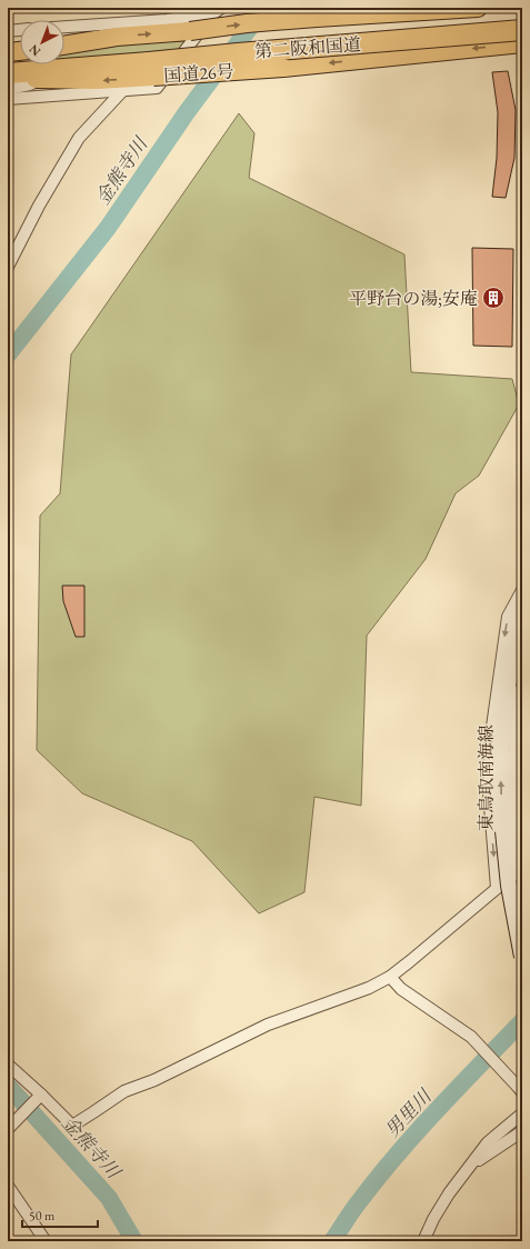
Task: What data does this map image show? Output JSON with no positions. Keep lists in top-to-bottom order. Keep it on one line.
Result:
{"streets":{"highway":["第二阪和国道","国道26号"],"main road":["東鳥取南海線"]},"crossings":[["第二阪和国道","国道26号"]],"water":["金熊寺川","男里川"],"places":{"building":["平野台の湯;安庵"]},"scale_bar":"50 m","north":"bottom left"}
